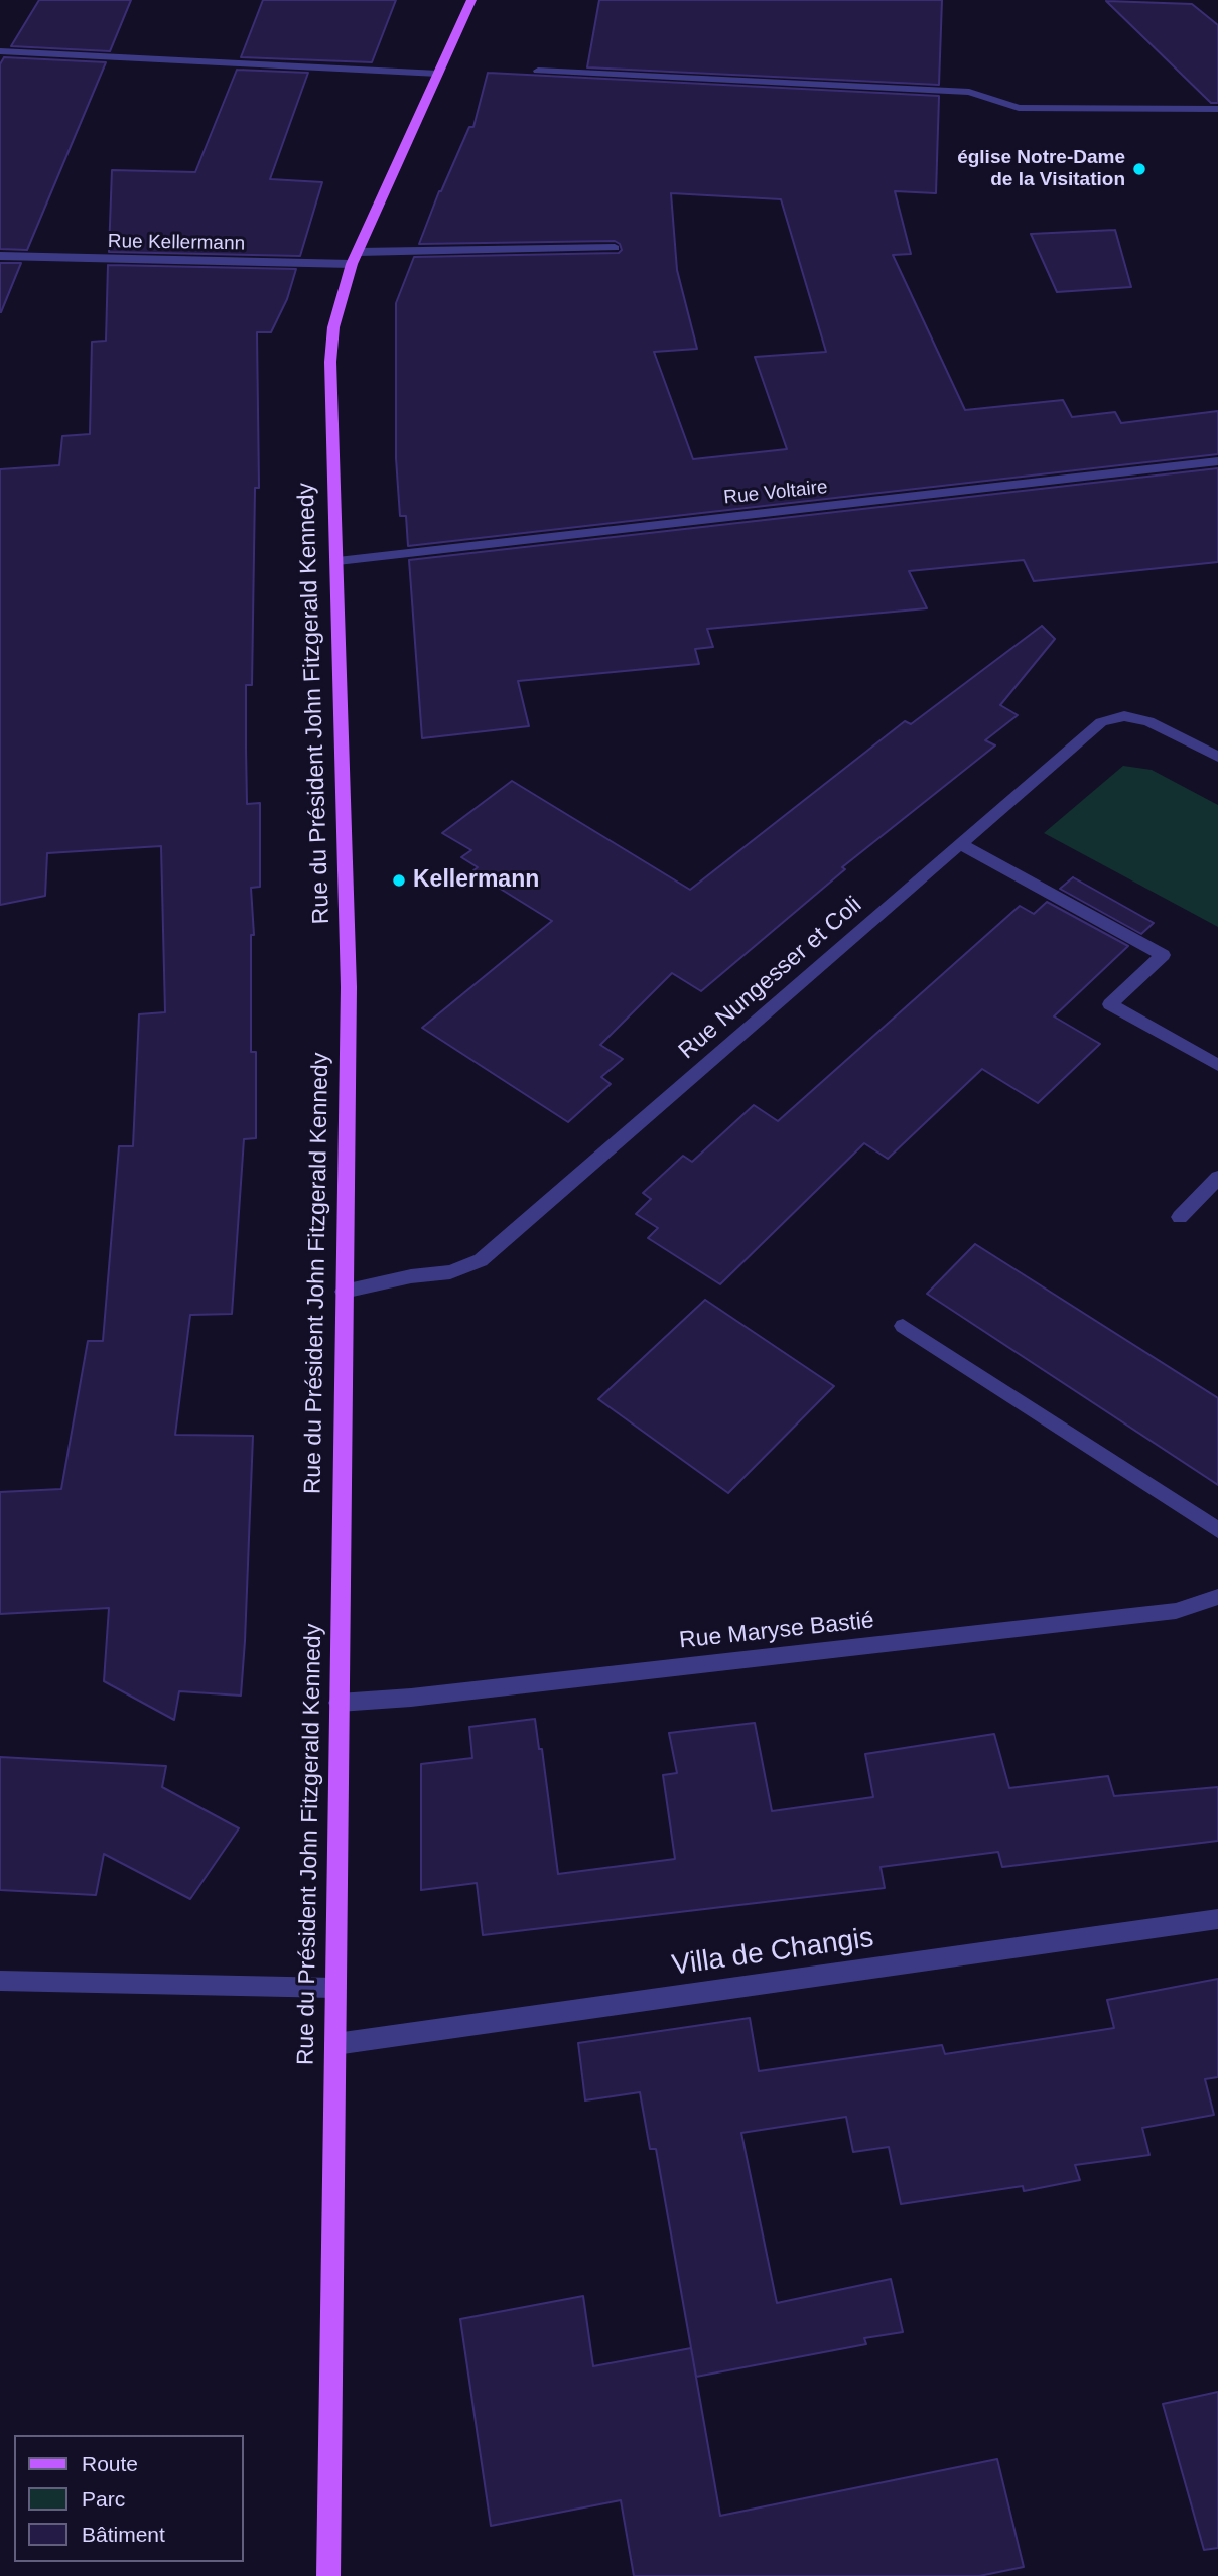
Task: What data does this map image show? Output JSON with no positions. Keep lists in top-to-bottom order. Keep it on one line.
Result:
{"streets":{"main road":["Rue du Président John Fitzgerald Kennedy"],"street":["Rue Kellermann","Rue Voltaire","Rue Nungesser et Coli","Rue Maryse Bastié","Villa de Changis"]},"crossings":[["Rue Kellermann","Rue du Président John Fitzgerald Kennedy"],["Rue Voltaire","Rue du Président John Fitzgerald Kennedy"],["Rue du Président John Fitzgerald Kennedy","Rue Nungesser et Coli"],["Rue du Président John Fitzgerald Kennedy","Rue Maryse Bastié"],["Rue du Président John Fitzgerald Kennedy","Villa de Changis"]],"places":["église Notre-Dame de la Visitation","Kellermann"],"legend":["Route","Parc","Bâtiment"]}
